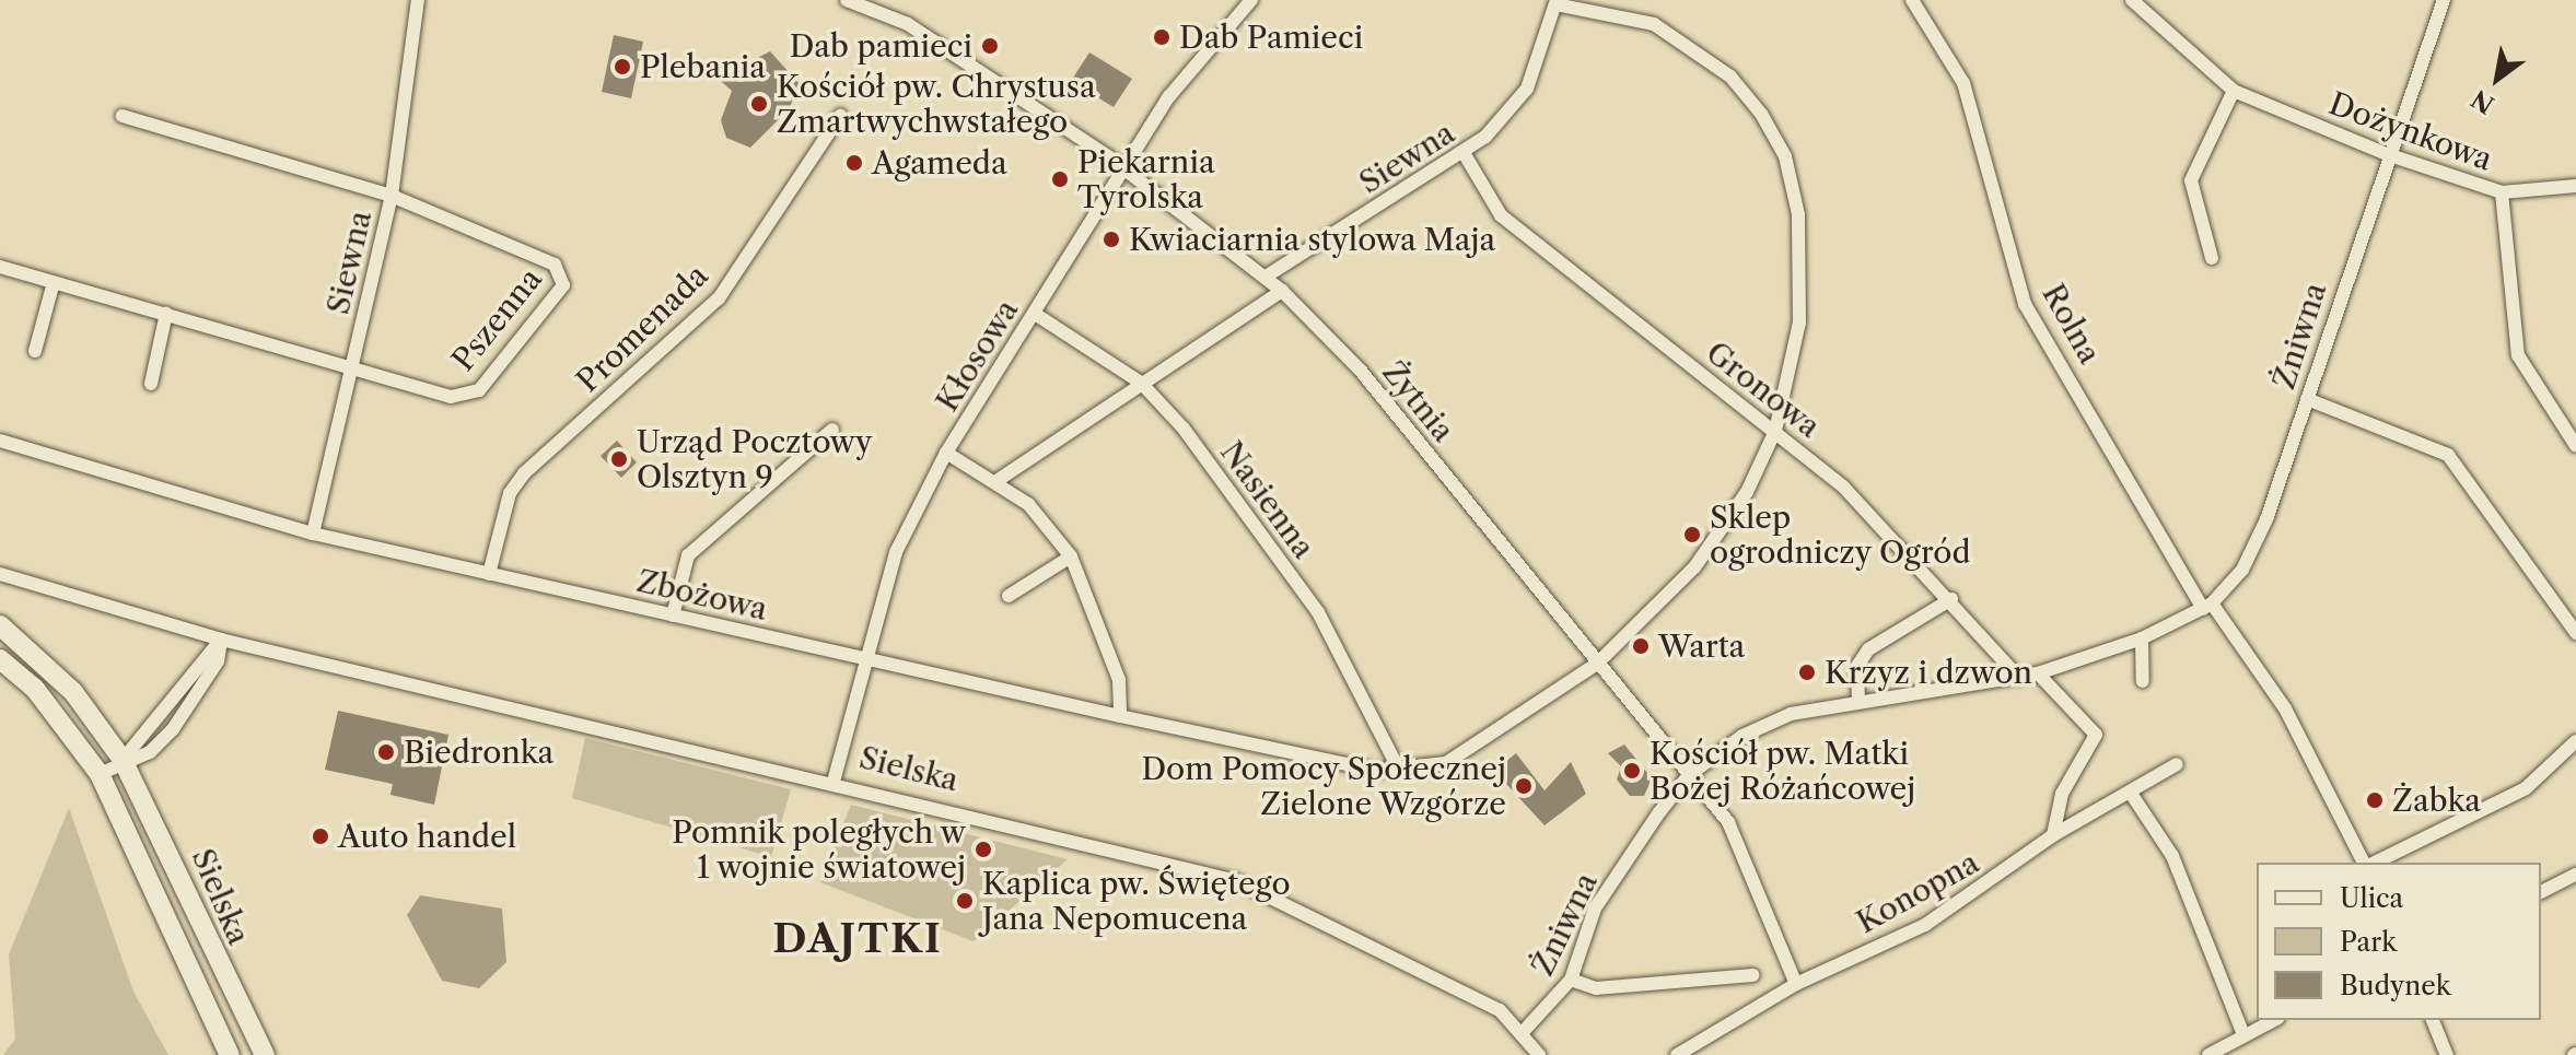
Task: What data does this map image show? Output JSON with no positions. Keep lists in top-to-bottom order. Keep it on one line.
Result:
{"streets":{"main road":["Sielska"],"street":["Dożynkowa","Siewna","Pszenna","Rolna","Promenada","Żniwna","Kłosowa","Gronowa","Żytnia","Nasienna","Zbożowa","Konopna"]},"crossings":[["Dożynkowa","Żniwna"],["Siewna","Pszenna"],["Siewna","Gronowa"],["Siewna","Żytnia"],["Siewna","Zbożowa"],["Rolna","Żniwna"],["Promenada","Zbożowa"],["Żniwna","Gronowa"],["Żniwna","Żytnia"],["Żniwna","Sielska"],["Kłosowa","Żytnia"],["Kłosowa","Nasienna"],["Kłosowa","Zbożowa"],["Kłosowa","Sielska"],["Gronowa","Zbożowa"],["Żytnia","Zbożowa"],["Żytnia","Konopna"],["Nasienna","Zbożowa"]],"districts":["DAJTKI"],"places":["Dab Pamieci","Dab pamieci","Plebania","Kościół pw. Chrystusa Zmartwychwstałego","Agameda","Piekarnia Tyrolska","Kwiaciarnia stylowa Maja","Urząd Pocztowy Olsztyn 9","Sklep ogrodniczy Ogród","Warta","Krzyz i dzwon","Biedronka","Kościół pw. Matki Bożej Różańcowej","Dom Pomocy Społecznej Zielone Wzgórze","Żabka","Auto handel","Pomnik poległych w 1 wojnie światowej","Kaplica pw. Świętego Jana Nepomucena"],"legend":["Ulica","Park","Budynek"],"north":"bottom left"}
